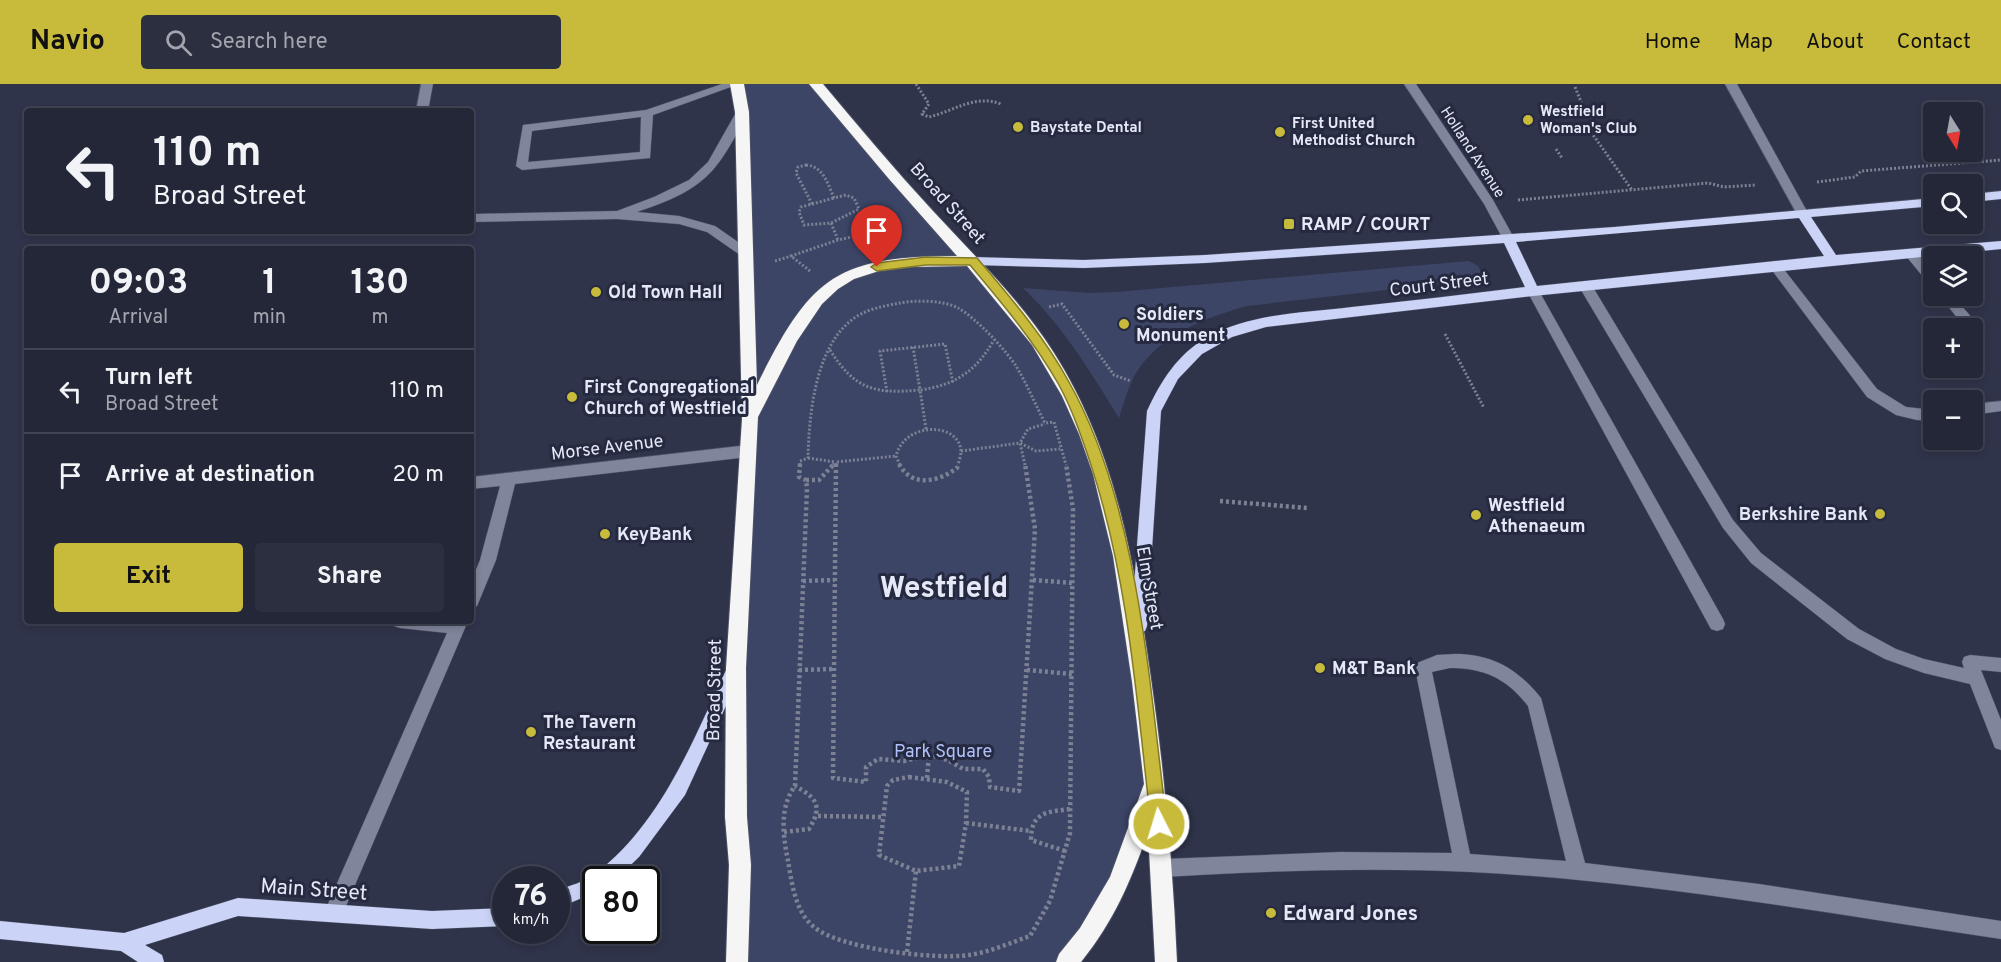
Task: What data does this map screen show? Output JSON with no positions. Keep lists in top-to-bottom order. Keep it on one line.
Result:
{"streets":{"highway":["Broad Street","Elm Street"],"main road":["Court Street","Main Street"],"street":["Holland Avenue","Morse Avenue"]},"crossings":[["Broad Street","Morse Avenue"],["Broad Street","Elm Street"],["Court Street","Elm Street"]],"districts":["Westfield"],"parks":["Park Square"],"places":{"other":["Westfield Woman's Club","Baystate Dental","First United Methodist Church","Old Town Hall","Soldiers Monument","First Congregational Church of Westfield","Berkshire Bank","Westfield Athenaeum","KeyBank","M&T Bank","The Tavern Restaurant","Edward Jones"],"transit":["RAMP / COURT"]},"north":"bottom","page":{"header":"Navio","search":"Search here","nav":["Home","Map","About","Contact"],"map_buttons":["+","−"],"turn":["110 m","Broad Street"],"eta":["09:03","Arrival","1","min","130","m"],"list":[{"name":"Turn left","note":"Broad Street","value":"110 m"},{"name":"Arrive at destination","value":"20 m"}],"buttons":["Exit","Share"],"speed":"76 km/h","limit":"80"}}
